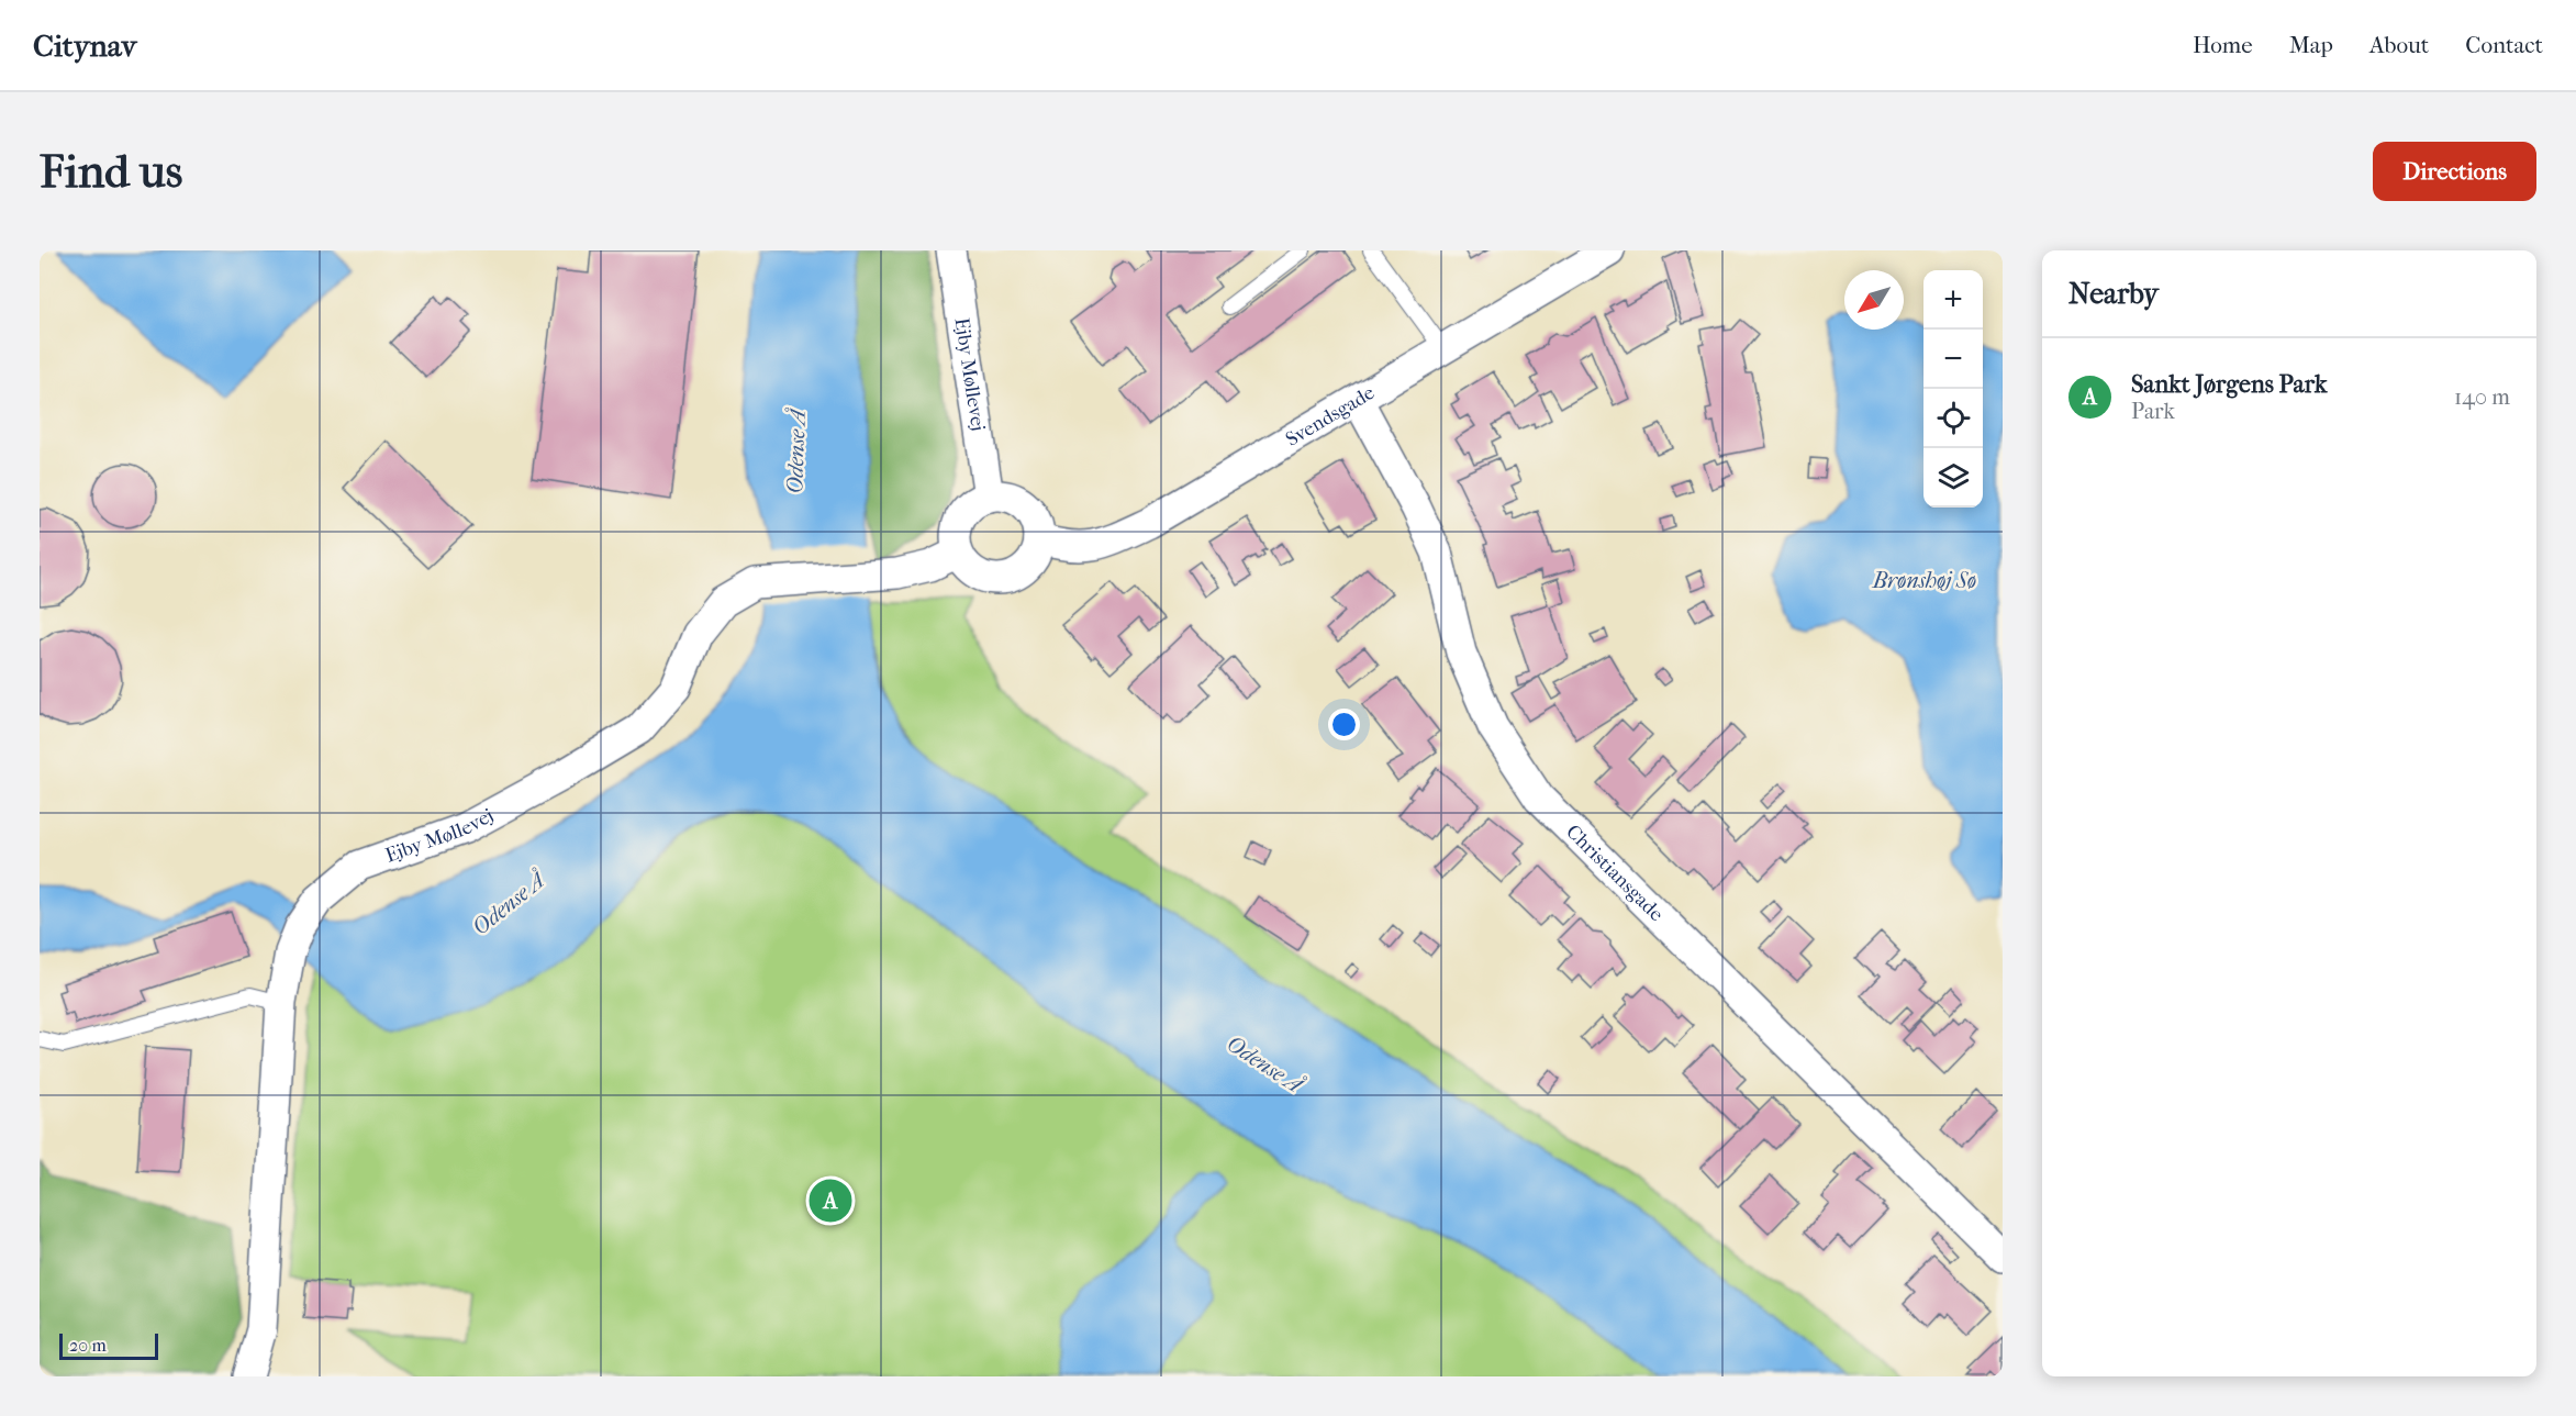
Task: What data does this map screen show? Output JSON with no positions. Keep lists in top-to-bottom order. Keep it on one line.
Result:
{"streets":{"street":["Ejby Møllevej","Svendsgade","Christiansgade"]},"crossings":[["Ejby Møllevej","Svendsgade"],["Svendsgade","Christiansgade"]],"water":["Odense Å","Brønshøj Sø"],"scale_bar":"20 m","north":"bottom left","page":{"header":"Citynav","nav":["Home","Map","About","Contact"],"buttons":"Directions","title":"Find us","heading":"Nearby","map_buttons":["+","−"],"list":[{"mark":"A","name":"Sankt Jørgens Park","note":"Park","value":"140 m"}],"pins":"A","scale":"20 m"}}
